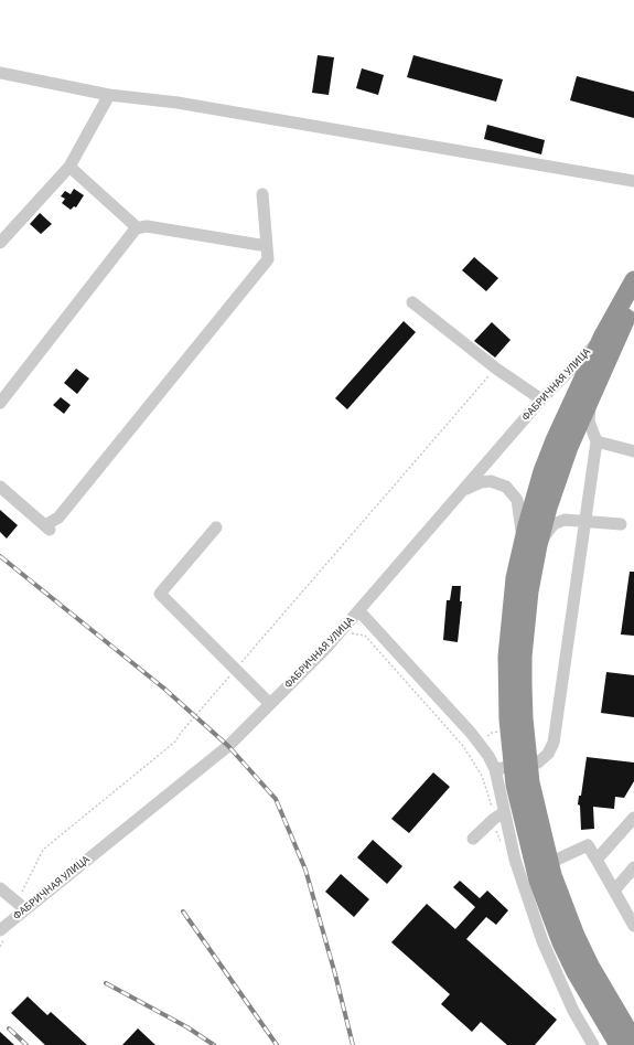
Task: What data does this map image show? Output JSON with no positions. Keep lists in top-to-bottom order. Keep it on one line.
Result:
{"streets":{"street":["ФАБРИЧНАЯ УЛИЦА"]}}
